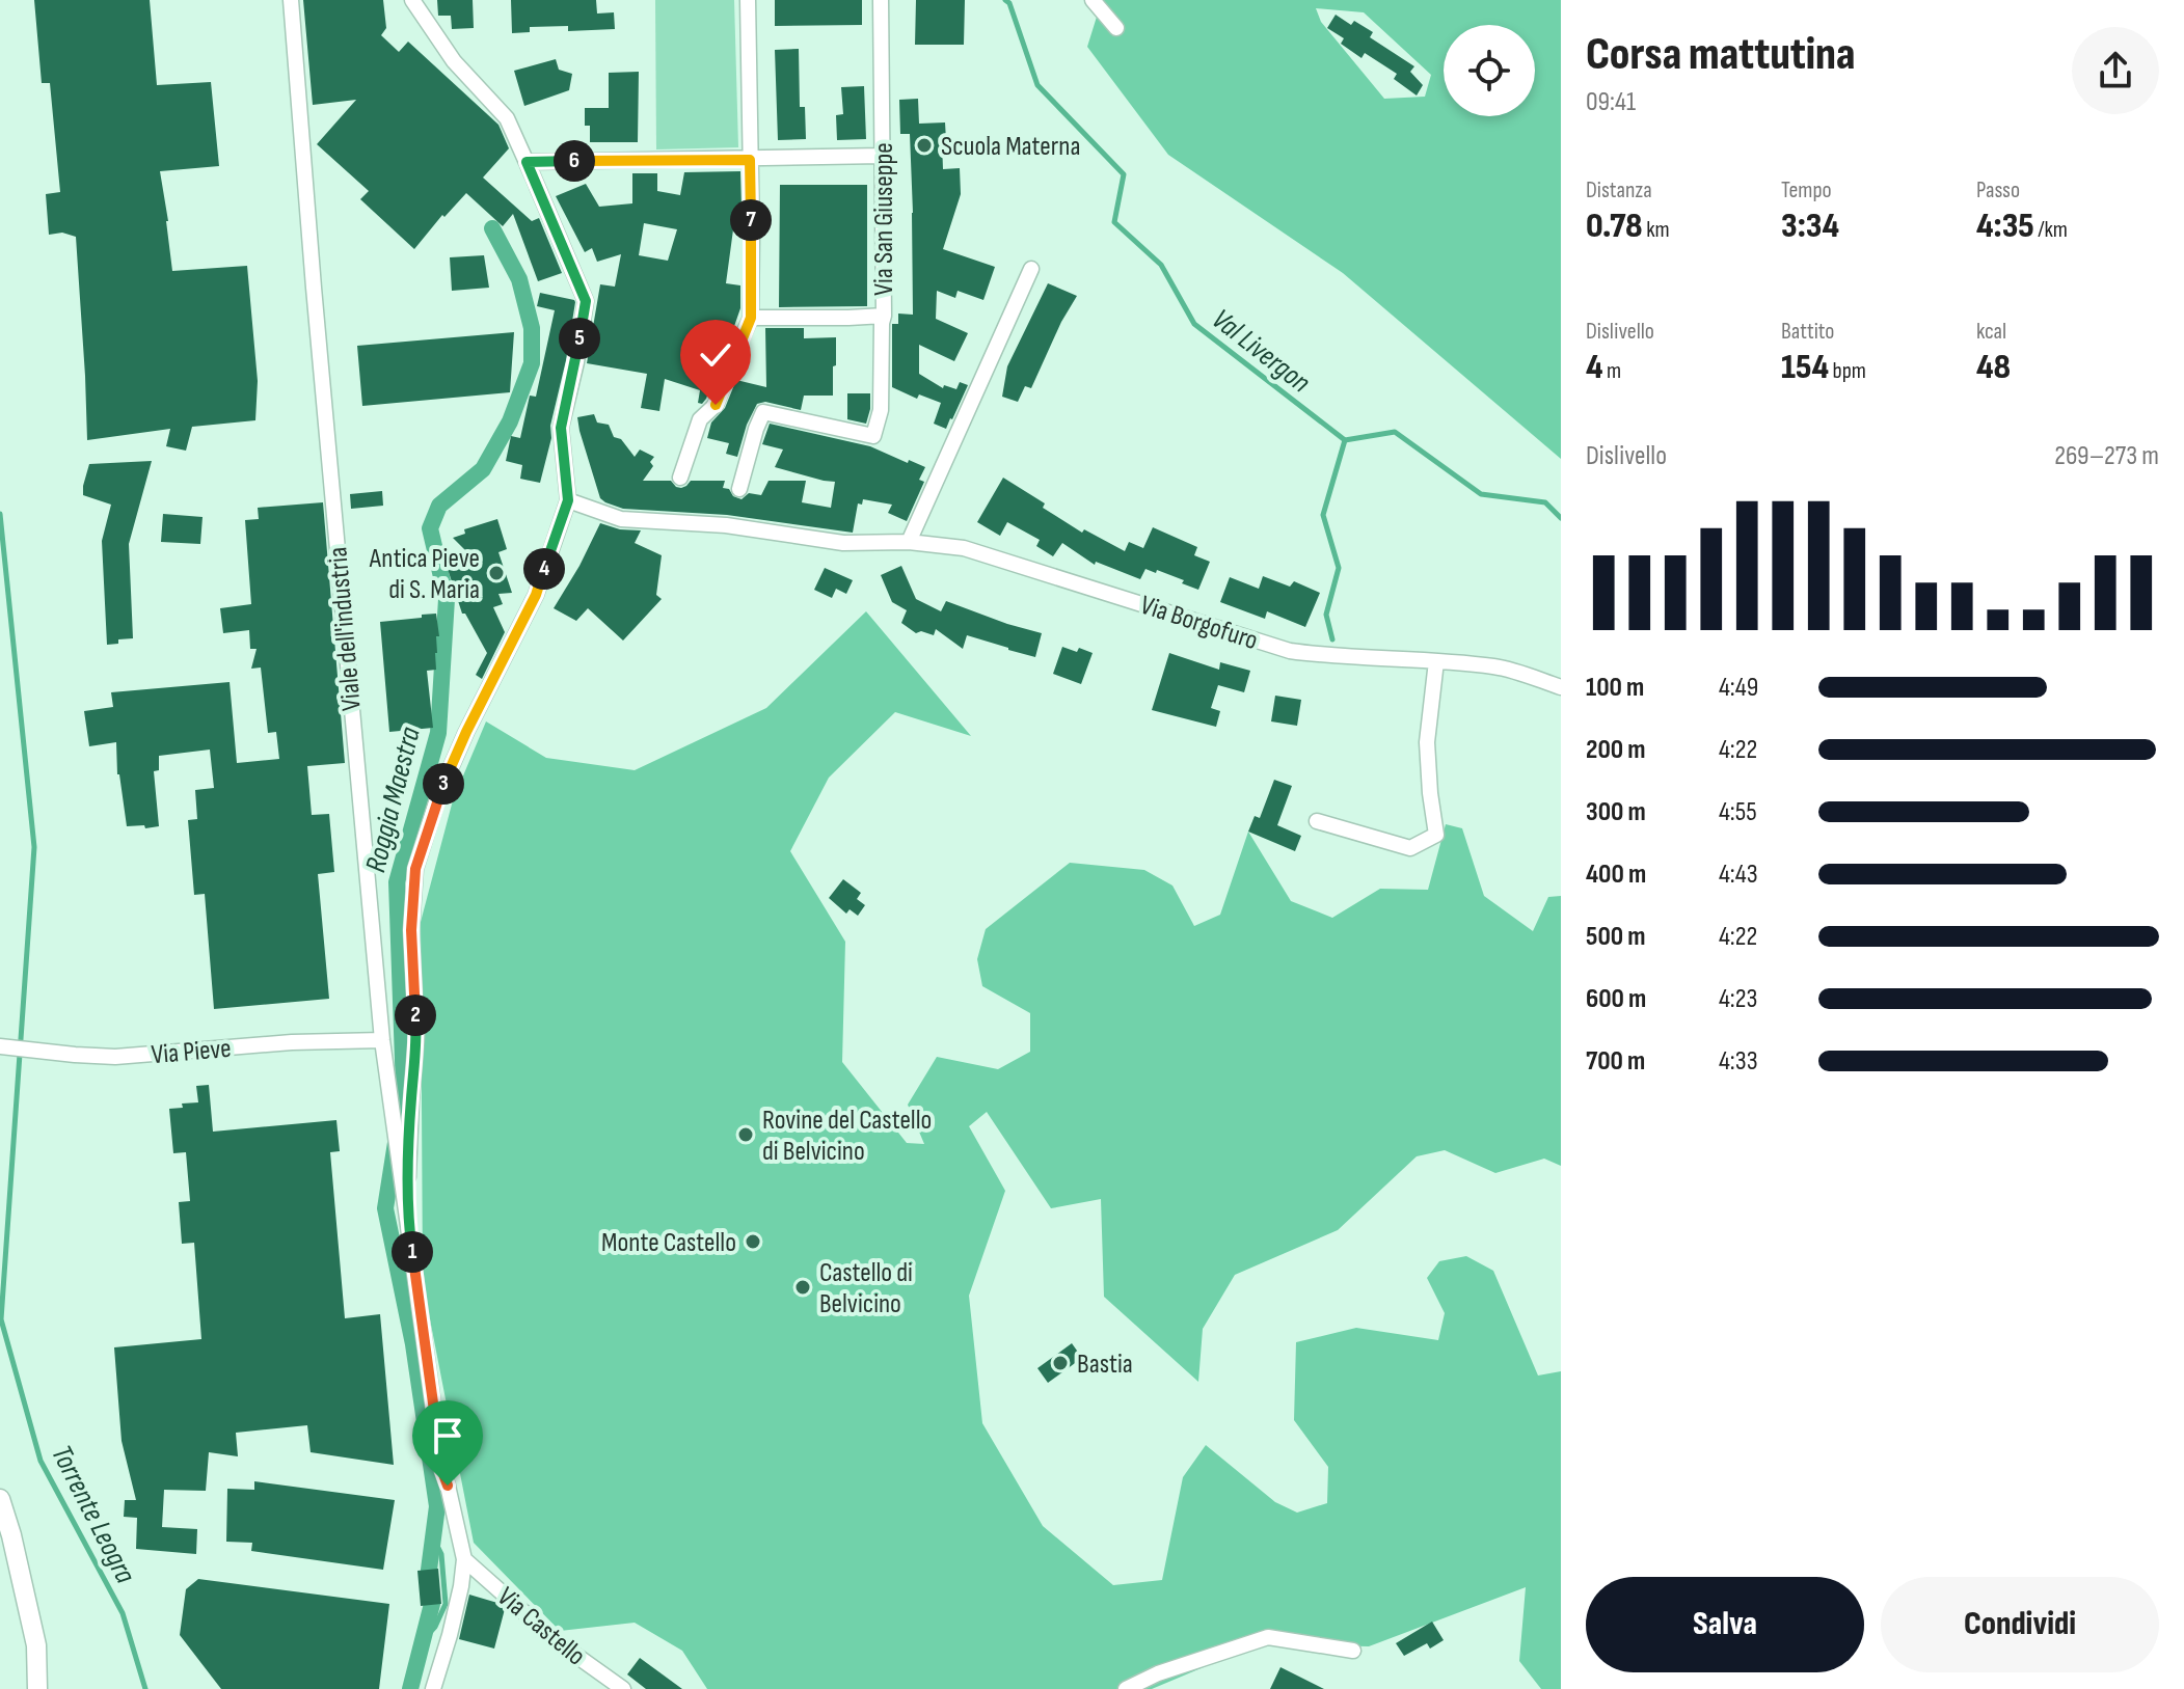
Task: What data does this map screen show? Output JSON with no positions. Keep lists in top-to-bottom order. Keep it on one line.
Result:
{"streets":{"street":["Via San Giuseppe","Via Borgofuro","Viale dell'industria","Via Pieve","Via Castello"]},"crossings":[["Viale dell'industria","Via Pieve"],["Viale dell'industria","Via Castello"]],"water":["Val Livergon","Roggia Maestra","Torrente Leogra"],"places":["Scuola Materna","Antica Pieve di S. Maria","Rovine del Castello di Belvicino","Monte Castello","Castello di Belvicino","Bastia"],"page":{"heading":["Corsa mattutina","09:41"],"pins":["6","7","5","4","3","2","1"],"stats":[["Distanza","0.78 km"],["Tempo","3:34"],["Passo","4:35 /km"],["Dislivello","4 m"],["Battito","154 bpm"],["kcal","48"]],"chart":["Dislivello","269–273 m"],"list":[{"name":"100 m","note":"4:49"},{"name":"200 m","note":"4:22"},{"name":"300 m","note":"4:55"},{"name":"400 m","note":"4:43"},{"name":"500 m","note":"4:22"},{"name":"600 m","note":"4:23"},{"name":"700 m","note":"4:33"}],"buttons":["Salva","Condividi"]}}
